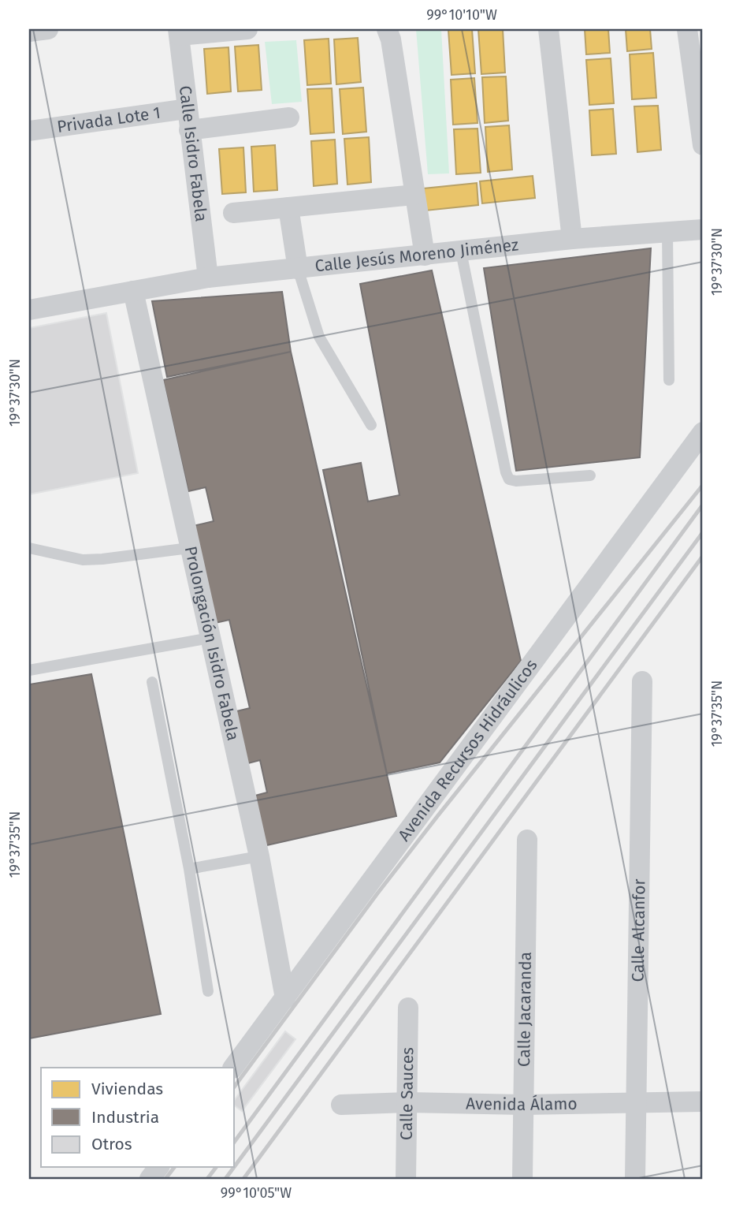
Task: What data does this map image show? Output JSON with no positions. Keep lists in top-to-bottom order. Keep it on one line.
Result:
{"streets":{"street":["Privada Lote 1","Calle Isidro Fabela","Calle Jesús Moreno Jiménez","Prolongación Isidro Fabela","Avenida Recursos Hidráulicos","Calle Alcanfor","Calle Jacaranda","Calle Sauces","Avenida Álamo"]},"crossings":[["Privada Lote 1","Calle Isidro Fabela"],["Calle Isidro Fabela","Calle Jesús Moreno Jiménez"],["Calle Jesús Moreno Jiménez","Prolongación Isidro Fabela"],["Prolongación Isidro Fabela","Avenida Recursos Hidráulicos"],["Calle Alcanfor","Avenida Álamo"],["Calle Jacaranda","Avenida Álamo"],["Calle Sauces","Avenida Álamo"]],"legend":["Viviendas","Industria","Otros"],"coordinates":["99°10'10\"W","19°37'30\"N","19°37'35\"N","99°10'05\"W"]}
